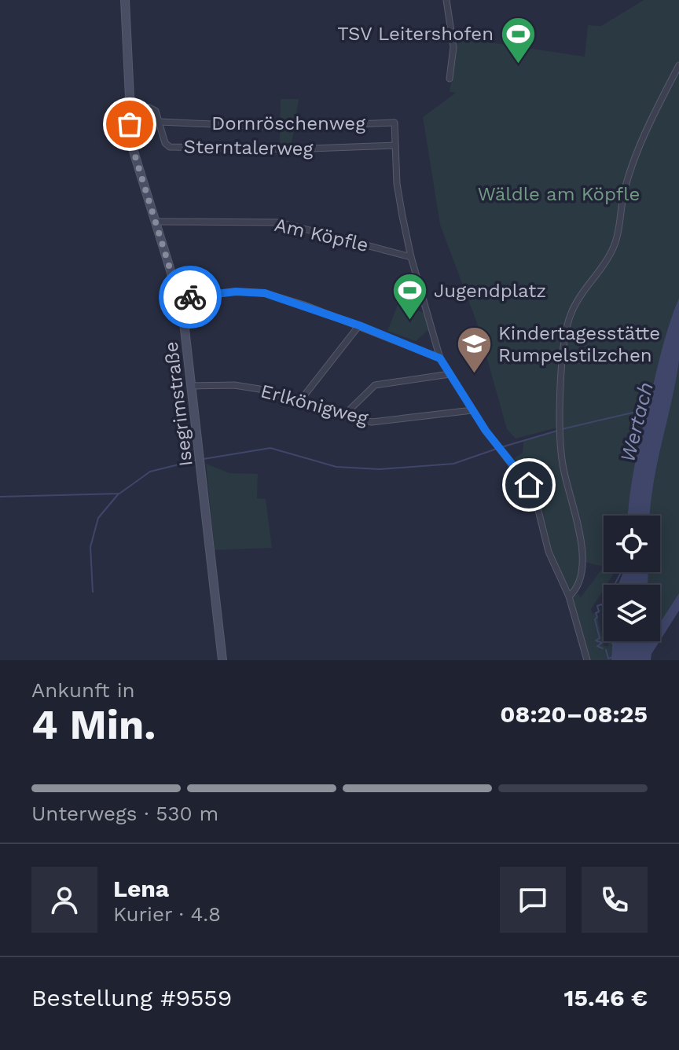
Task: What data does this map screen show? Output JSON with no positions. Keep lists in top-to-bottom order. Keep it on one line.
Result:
{"streets":{"street":["Dornröschenweg","Sterntalerweg","Am Köpfle","Isegrimstraße","Erlkönigweg"]},"crossings":[["Dornröschenweg","Sterntalerweg"],["Sterntalerweg","Isegrimstraße"],["Am Köpfle","Isegrimstraße"],["Isegrimstraße","Erlkönigweg"]],"water":["Wertach"],"parks":["Wäldle am Köpfle"],"places":{"sports":["TSV Leitershofen","Jugendplatz"],"school or university":["Kindertagesstätte Rumpelstilzchen"]},"page":{"heading":["4 Min.","Ankunft in","08:20–08:25"],"panel":["Lena","Kurier · 4.8","Bestellung #9559","15.46 €"],"bar":"Unterwegs · 530 m"}}
